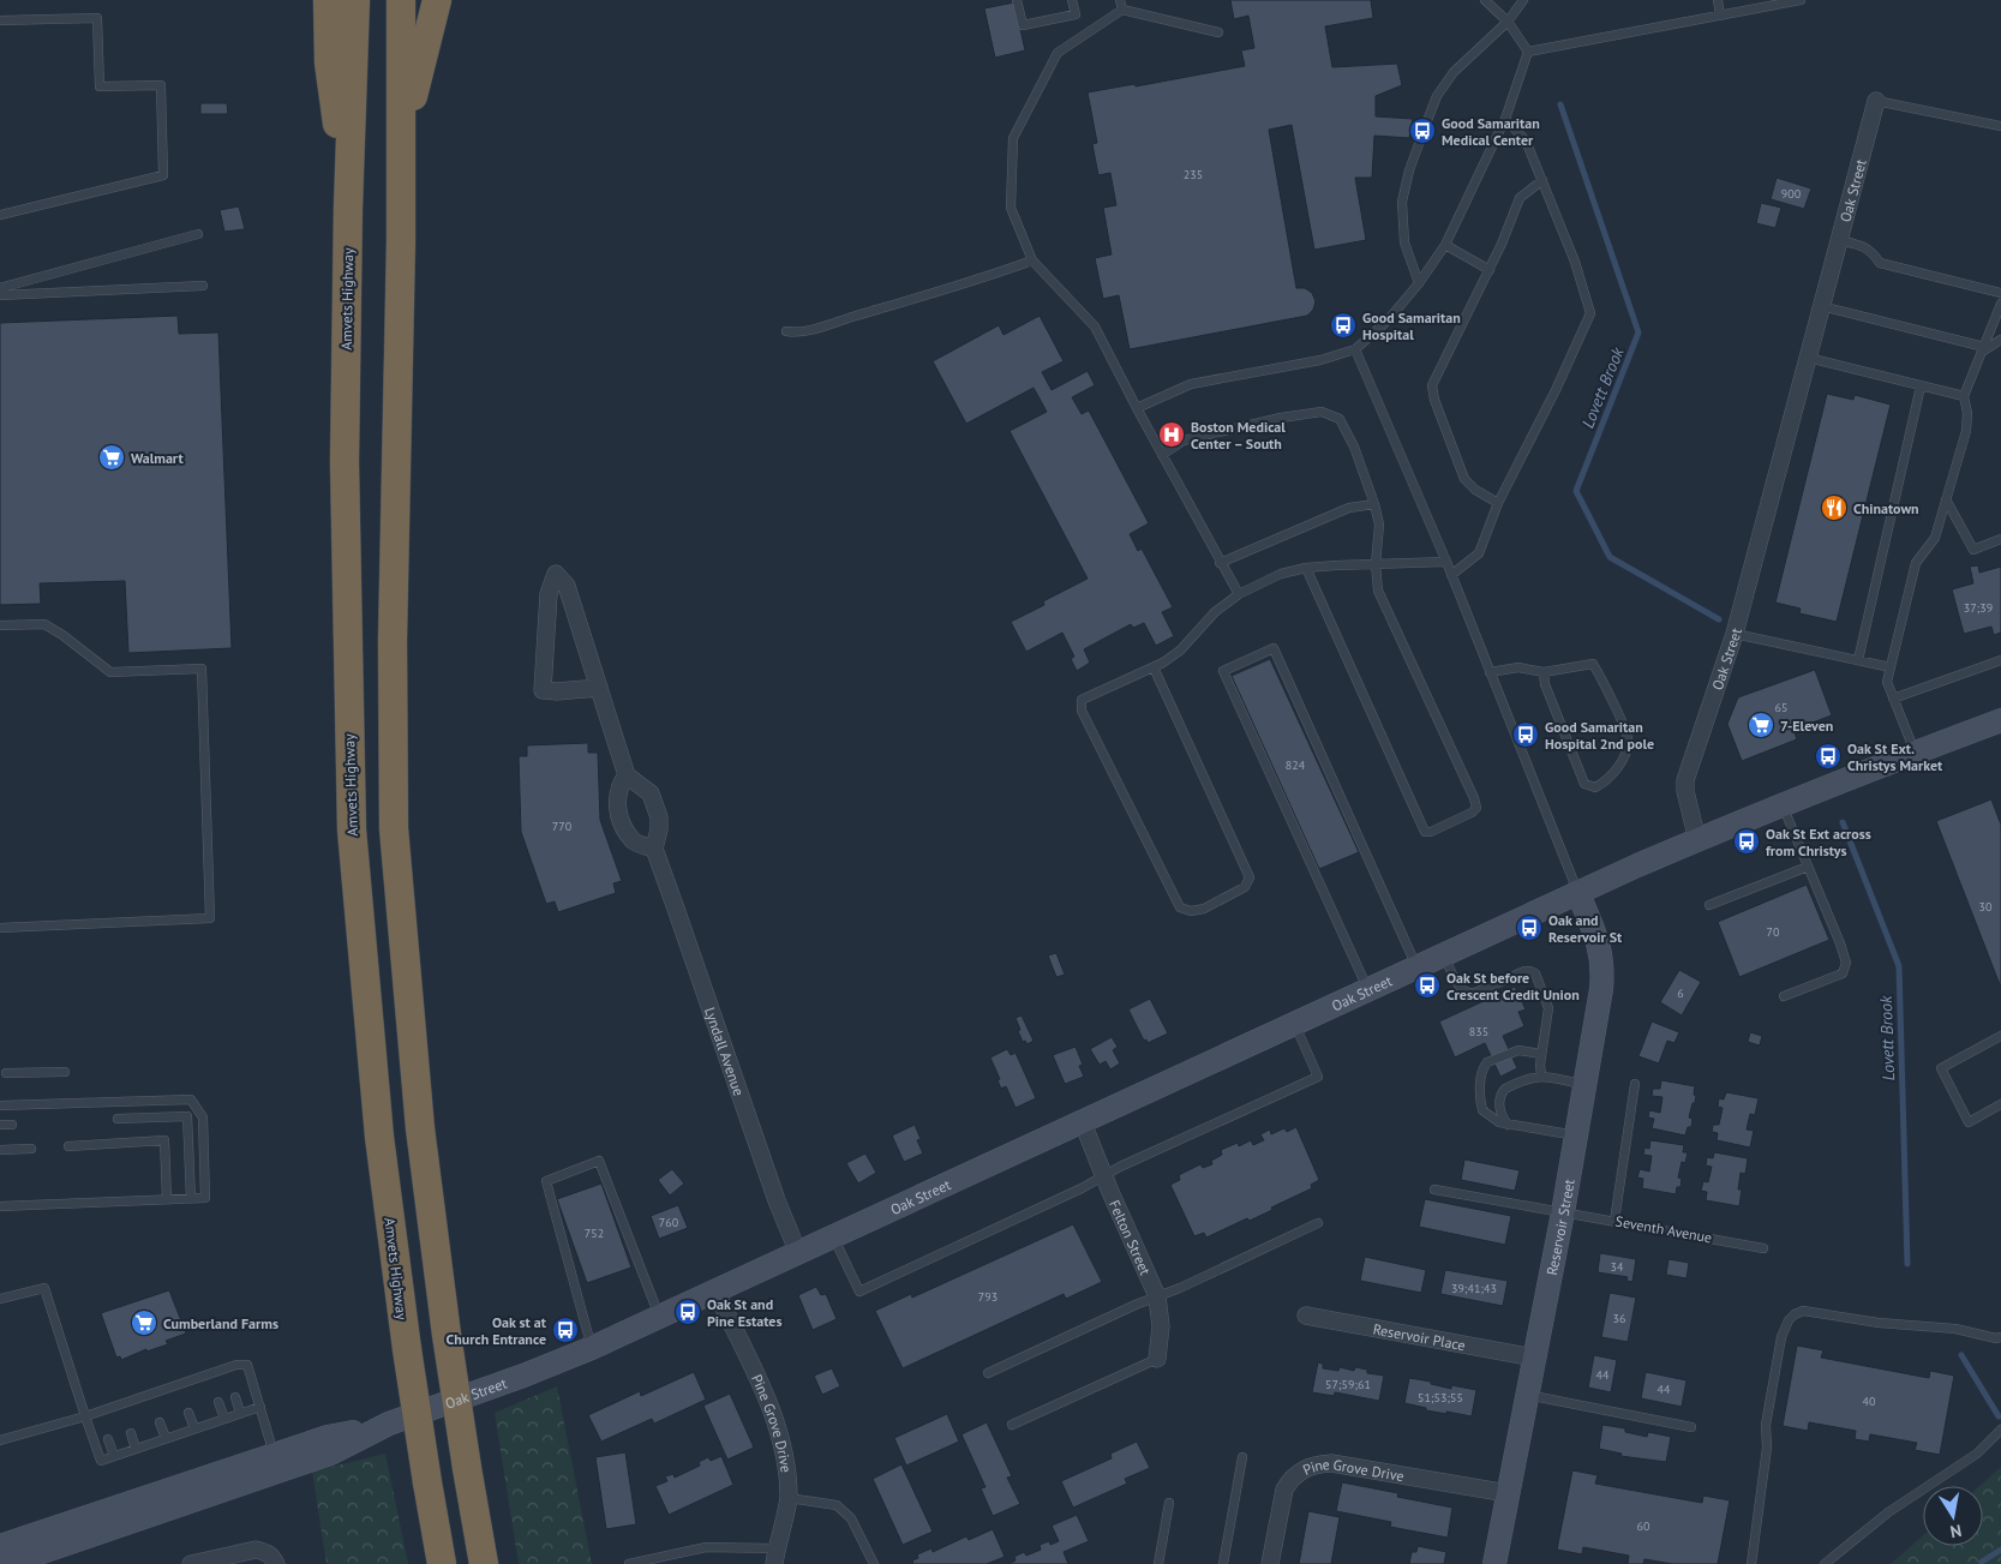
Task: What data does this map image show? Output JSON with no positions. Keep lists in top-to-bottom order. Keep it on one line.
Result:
{"streets":{"highway":["Amvets Highway"],"main road":["Oak Street","Reservoir Street"],"street":["Lyndall Avenue","Felton Street","Reservoir Place","Pine Grove Drive"],"lane":["Seventh Avenue"]},"crossings":[["Oak Street","Lyndall Avenue"],["Oak Street","Reservoir Street"],["Oak Street","Felton Street"],["Oak Street","Pine Grove Drive"],["Reservoir Street","Seventh Avenue"],["Reservoir Street","Reservoir Place"],["Reservoir Street","Pine Grove Drive"]],"water":["Lovett Brook"],"places":{"bus stop":["Good Samaritan Medical Center","Good Samaritan Hospital","Good Samaritan Hospital 2nd pole","Oak St Ext. Christys Market","Oak St Ext across from Christys","Oak and Reservoir St","Oak St before Crescent Credit Union","Oak St and Pine Estates","Oak st at Church Entrance"],"hospital":["Boston Medical Center – South"],"supermarket":["Walmart","7-Eleven","Cumberland Farms"],"restaurant":["Chinatown"]},"house_numbers":["235","900","37;39","65","824","770","30","70","6","835","760","752","34","39;41;43","793","36","44","57;59;61","44","51;53;55","40","60"],"north":"bottom"}
